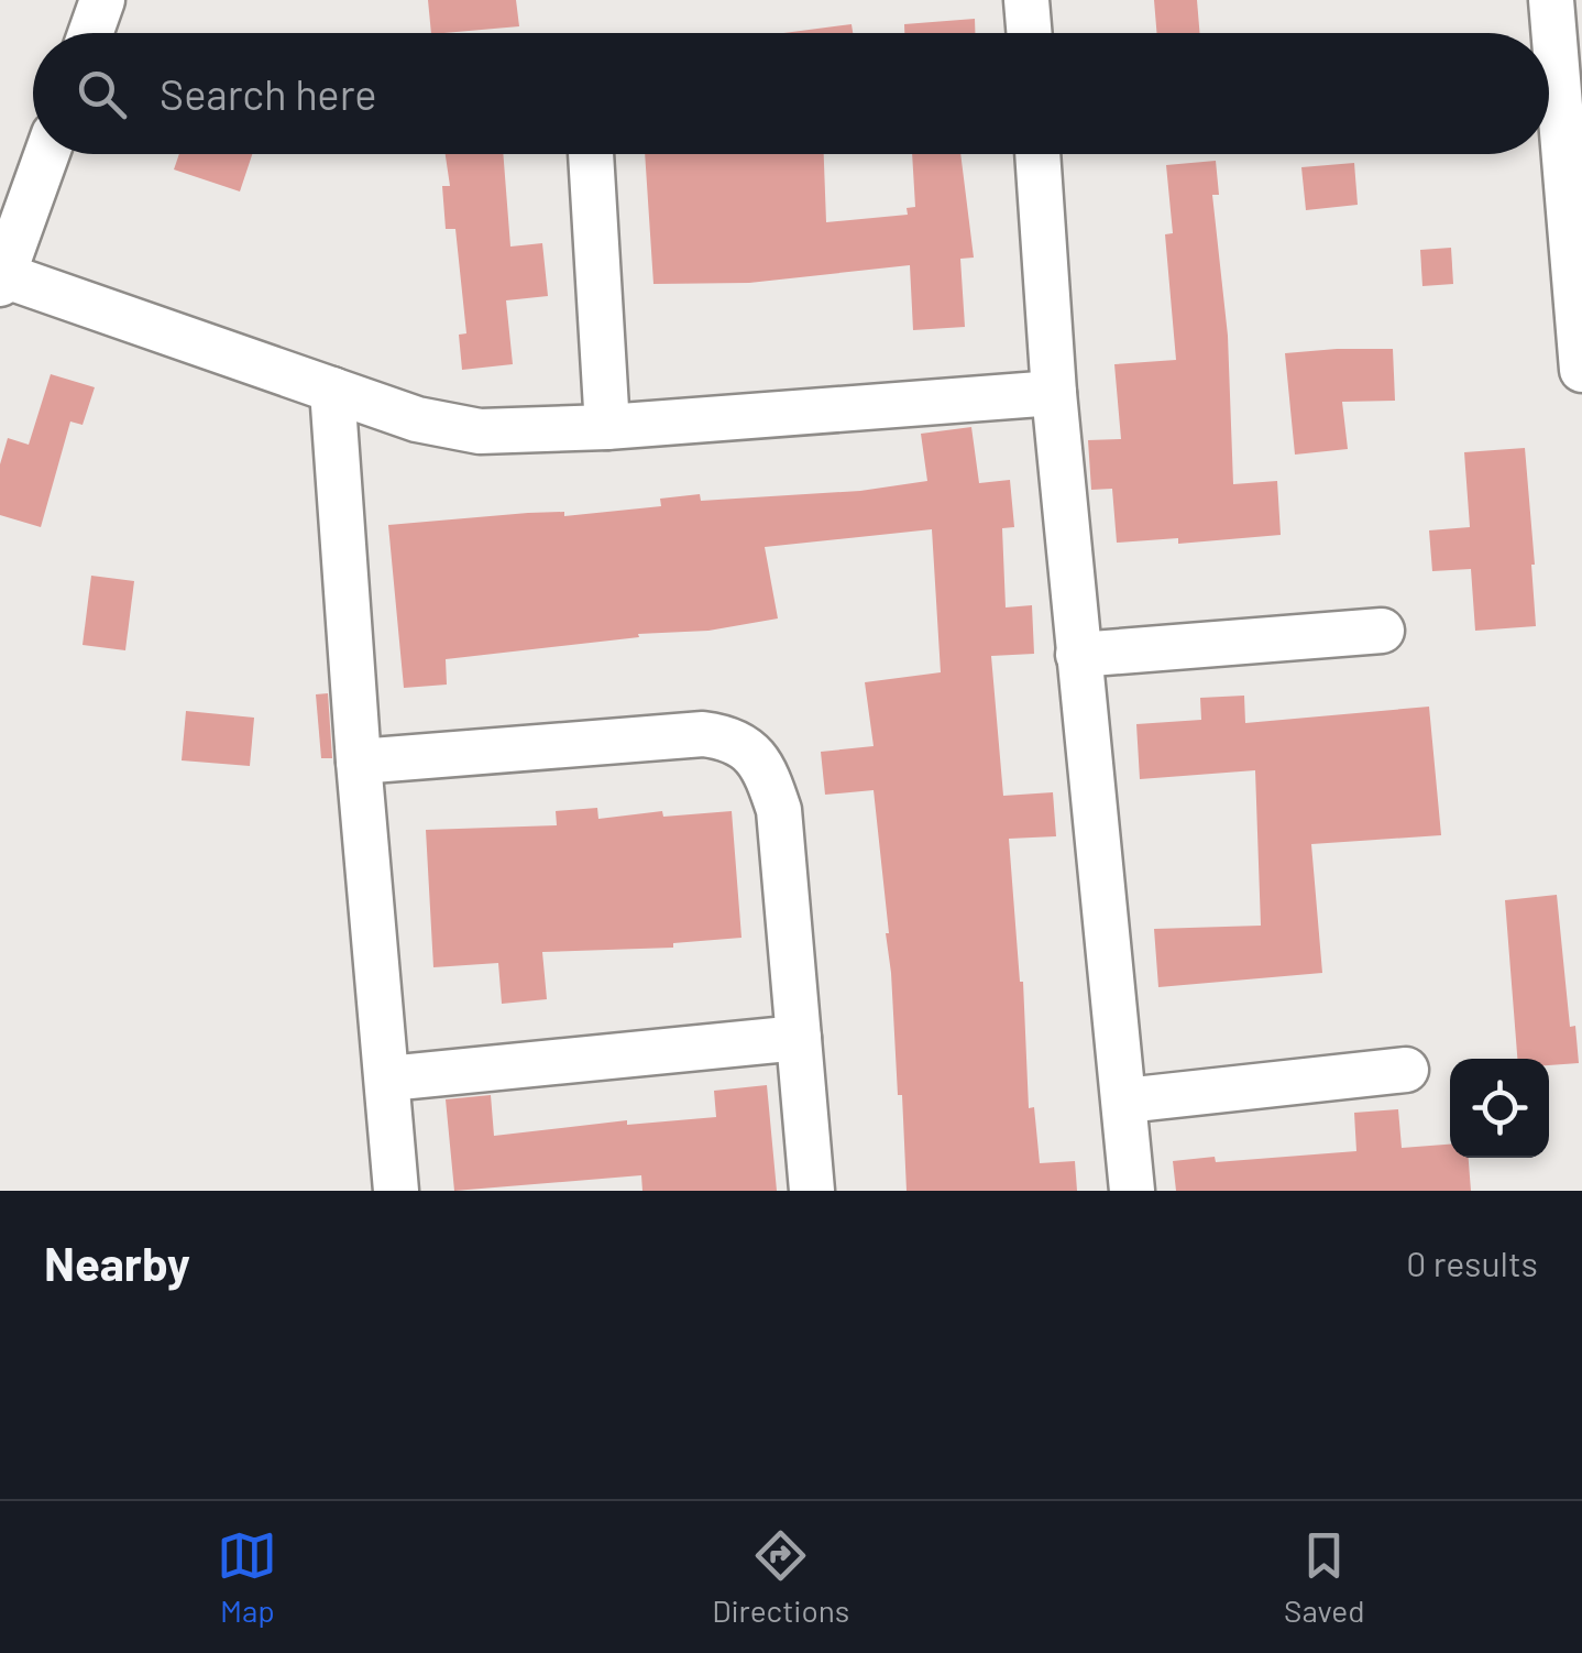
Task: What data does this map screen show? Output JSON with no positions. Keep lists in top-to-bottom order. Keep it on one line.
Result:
{"page":{"search":"Search here","heading":["Nearby","0 results"],"nav":["Map","Directions","Saved"]}}
